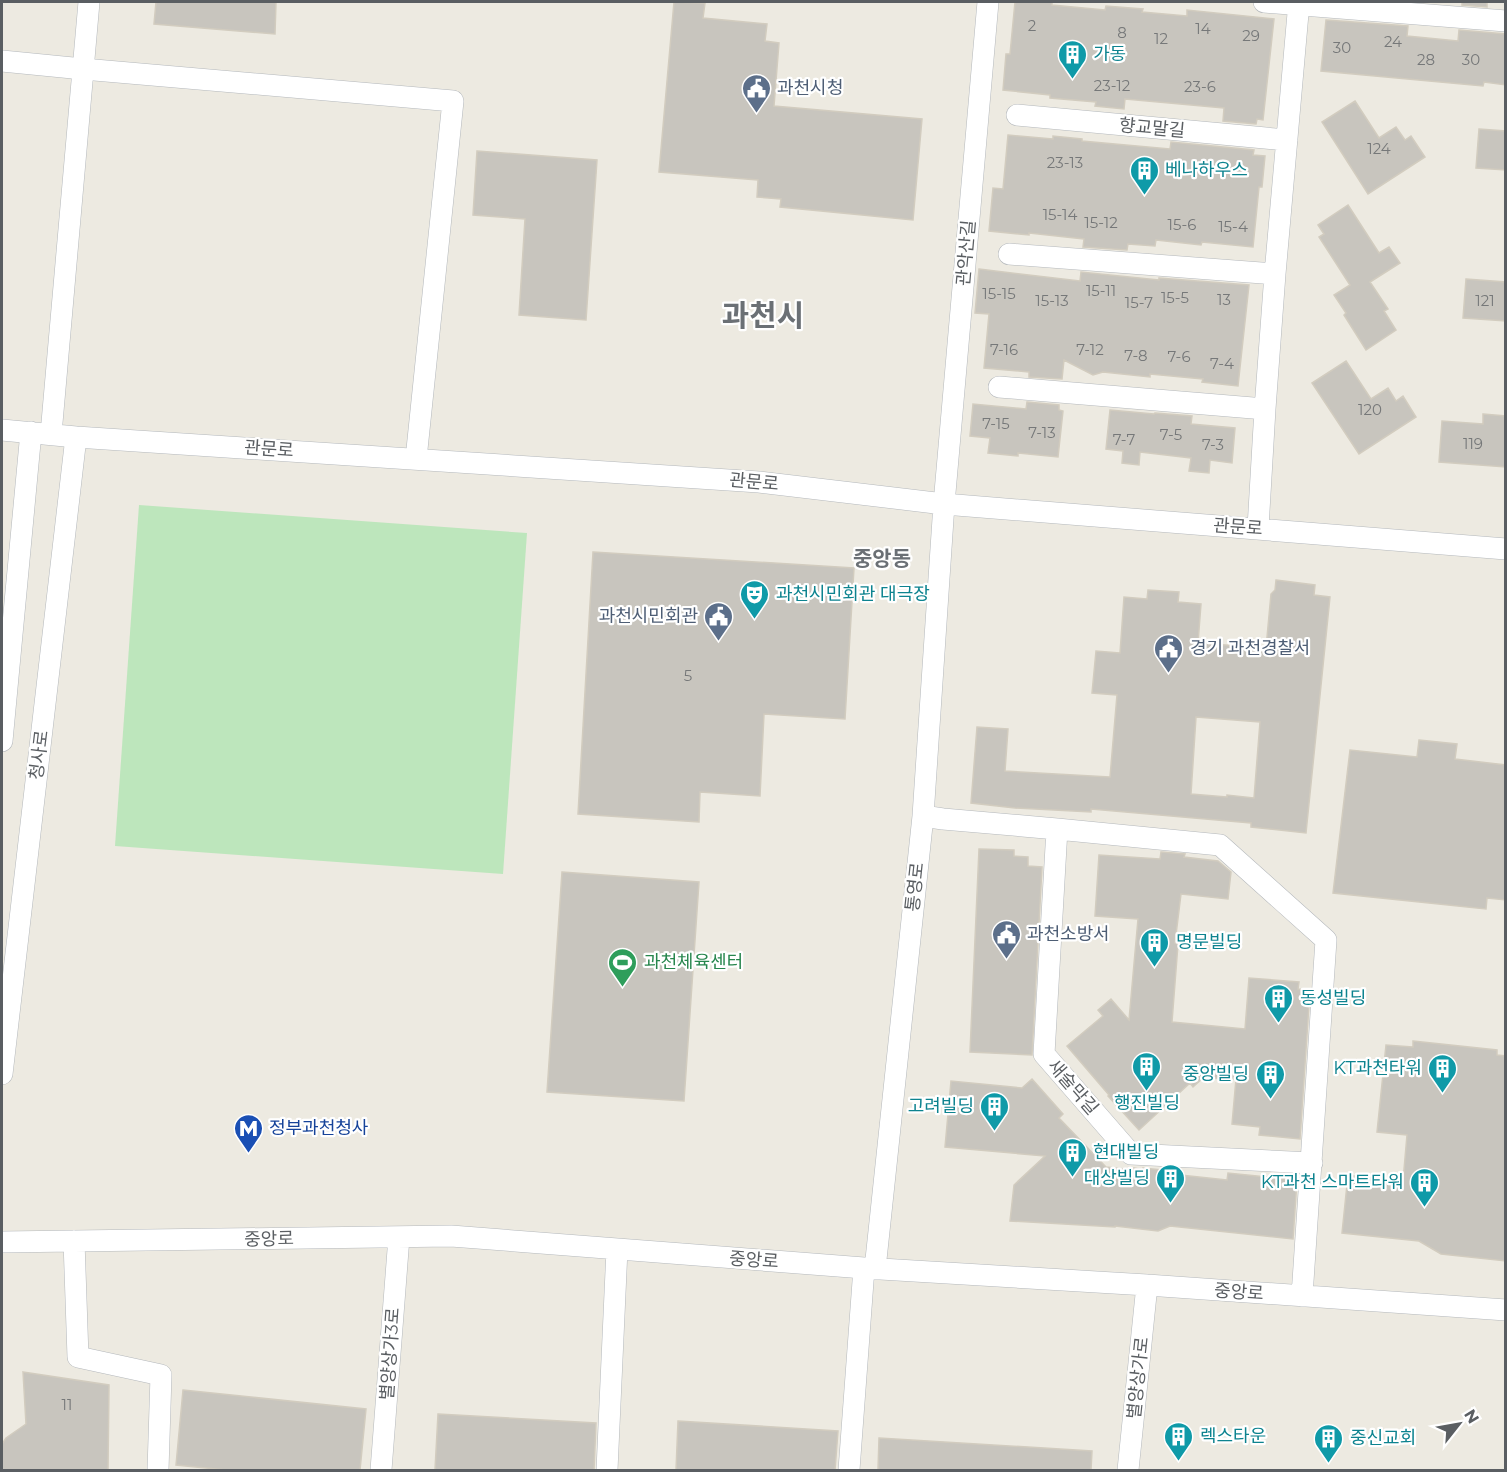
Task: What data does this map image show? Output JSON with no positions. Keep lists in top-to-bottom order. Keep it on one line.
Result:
{"streets":{"street":["향교말길","관악산길","관문로","청사로","통영로","새술막길","중앙로","별양상가3로","별양상가로"]},"crossings":[["관악산길","관문로"],["관악산길","통영로"],["관문로","청사로"],["관문로","통영로"],["통영로","중앙로"],["중앙로","별양상가3로"],["중앙로","별양상가로"]],"districts":["과천시","중앙동"],"places":{"building":["가동","베나하우스","명문빌딩","동성빌딩","행진빌딩","KT과천타워","중앙빌딩","고려빌딩","현대빌딩","대상빌딩","KT과천 스마트타워","렉스타운","중신교회"],"public building":["과천시청","과천시민회관","경기 과천경찰서","과천소방서"],"theatre":["과천시민회관 대극장"],"sports":["과천체육센터"],"metro station":["정부과천청사"]},"house_numbers":["2","14","8","29","12","24","30","28","30","23-12","23-6","124","23-13","15-14","15-12","15-6","15-4","15-11","15-15","15-5","13","15-13","121","15-7","7-16","7-12","7-8","7-6","7-4","120","7-15","7-13","7-5","7-7","119","7-3","5","11"],"north":"top right"}
